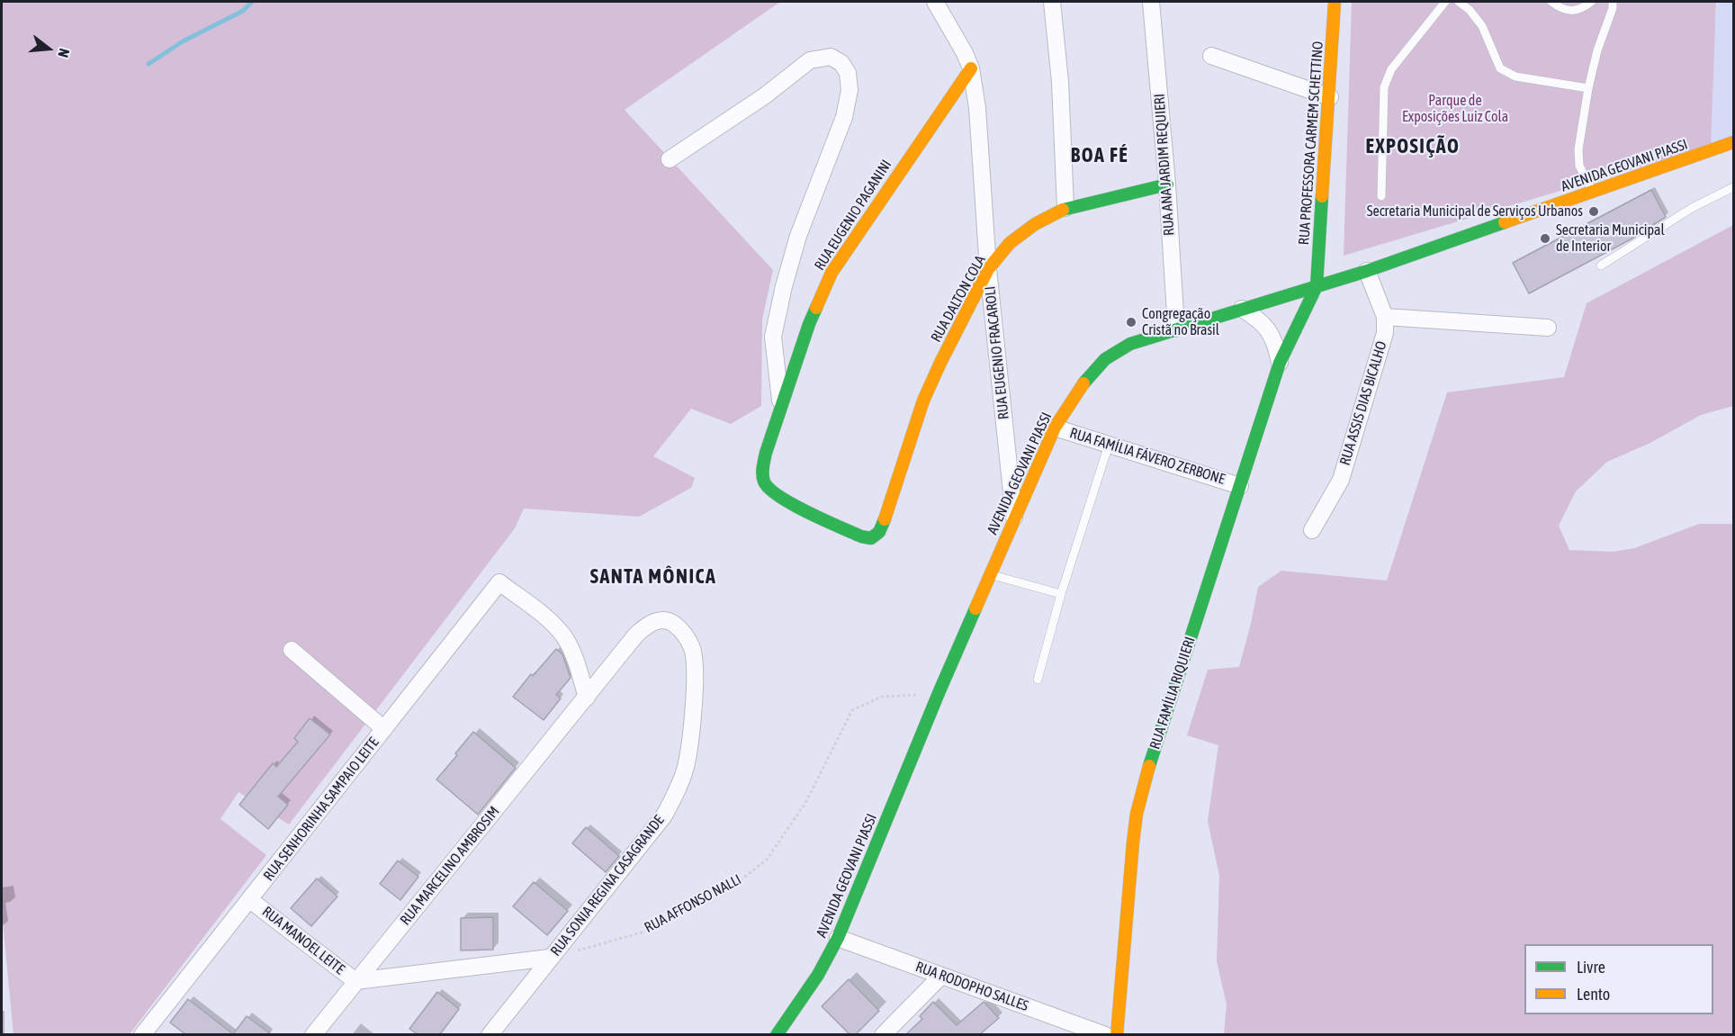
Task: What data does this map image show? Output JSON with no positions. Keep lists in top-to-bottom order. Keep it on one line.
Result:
{"streets":{"street":["RUA PROFESSORA CARMEM SCHETTINO","RUA ANA JARDIM REQUIERI","AVENIDA GEOVANI PIASSI","RUA EUGENIO PAGANINI","RUA DALTON COLA","RUA EUGENIO FRACAROLI","RUA ASSIS DIAS BICALHO","RUA FAMÍLIA FÁVERO ZERBONE","RUA FAMÍLIA RIQUIERI","RUA SENHORINHA SAMPAIO LEITE","RUA MARCELINO AMBROSIM","RUA SONIA REGINA CASAGRANDE","RUA MANOEL LEITE","RUA RODOPHO SALLES"],"path":["RUA AFFONSO NALLI"]},"crossings":[["RUA PROFESSORA CARMEM SCHETTINO","AVENIDA GEOVANI PIASSI"],["RUA PROFESSORA CARMEM SCHETTINO","RUA FAMÍLIA RIQUIERI"],["RUA ANA JARDIM REQUIERI","AVENIDA GEOVANI PIASSI"],["RUA ANA JARDIM REQUIERI","RUA DALTON COLA"],["AVENIDA GEOVANI PIASSI","RUA EUGENIO FRACAROLI"],["AVENIDA GEOVANI PIASSI","RUA ASSIS DIAS BICALHO"],["AVENIDA GEOVANI PIASSI","RUA FAMÍLIA FÁVERO ZERBONE"],["AVENIDA GEOVANI PIASSI","RUA FAMÍLIA RIQUIERI"],["AVENIDA GEOVANI PIASSI","RUA AFFONSO NALLI"],["AVENIDA GEOVANI PIASSI","RUA RODOPHO SALLES"],["RUA EUGENIO PAGANINI","RUA DALTON COLA"],["RUA EUGENIO PAGANINI","RUA EUGENIO FRACAROLI"],["RUA DALTON COLA","RUA EUGENIO FRACAROLI"],["RUA FAMÍLIA FÁVERO ZERBONE","RUA FAMÍLIA RIQUIERI"],["RUA SENHORINHA SAMPAIO LEITE","RUA MARCELINO AMBROSIM"],["RUA SENHORINHA SAMPAIO LEITE","RUA SONIA REGINA CASAGRANDE"],["RUA SENHORINHA SAMPAIO LEITE","RUA MANOEL LEITE"],["RUA MARCELINO AMBROSIM","RUA SONIA REGINA CASAGRANDE"],["RUA MARCELINO AMBROSIM","RUA MANOEL LEITE"],["RUA SONIA REGINA CASAGRANDE","RUA AFFONSO NALLI"]],"districts":["EXPOSIÇÃO","BOA FÉ","SANTA MÔNICA"],"parks":["Parque de Exposições Luiz Cola"],"places":["Secretaria Municipal de Serviços Urbanos","Secretaria Municipal de Interior","Congregação Cristã no Brasil"],"legend":["Livre","Lento"],"north":"right"}
